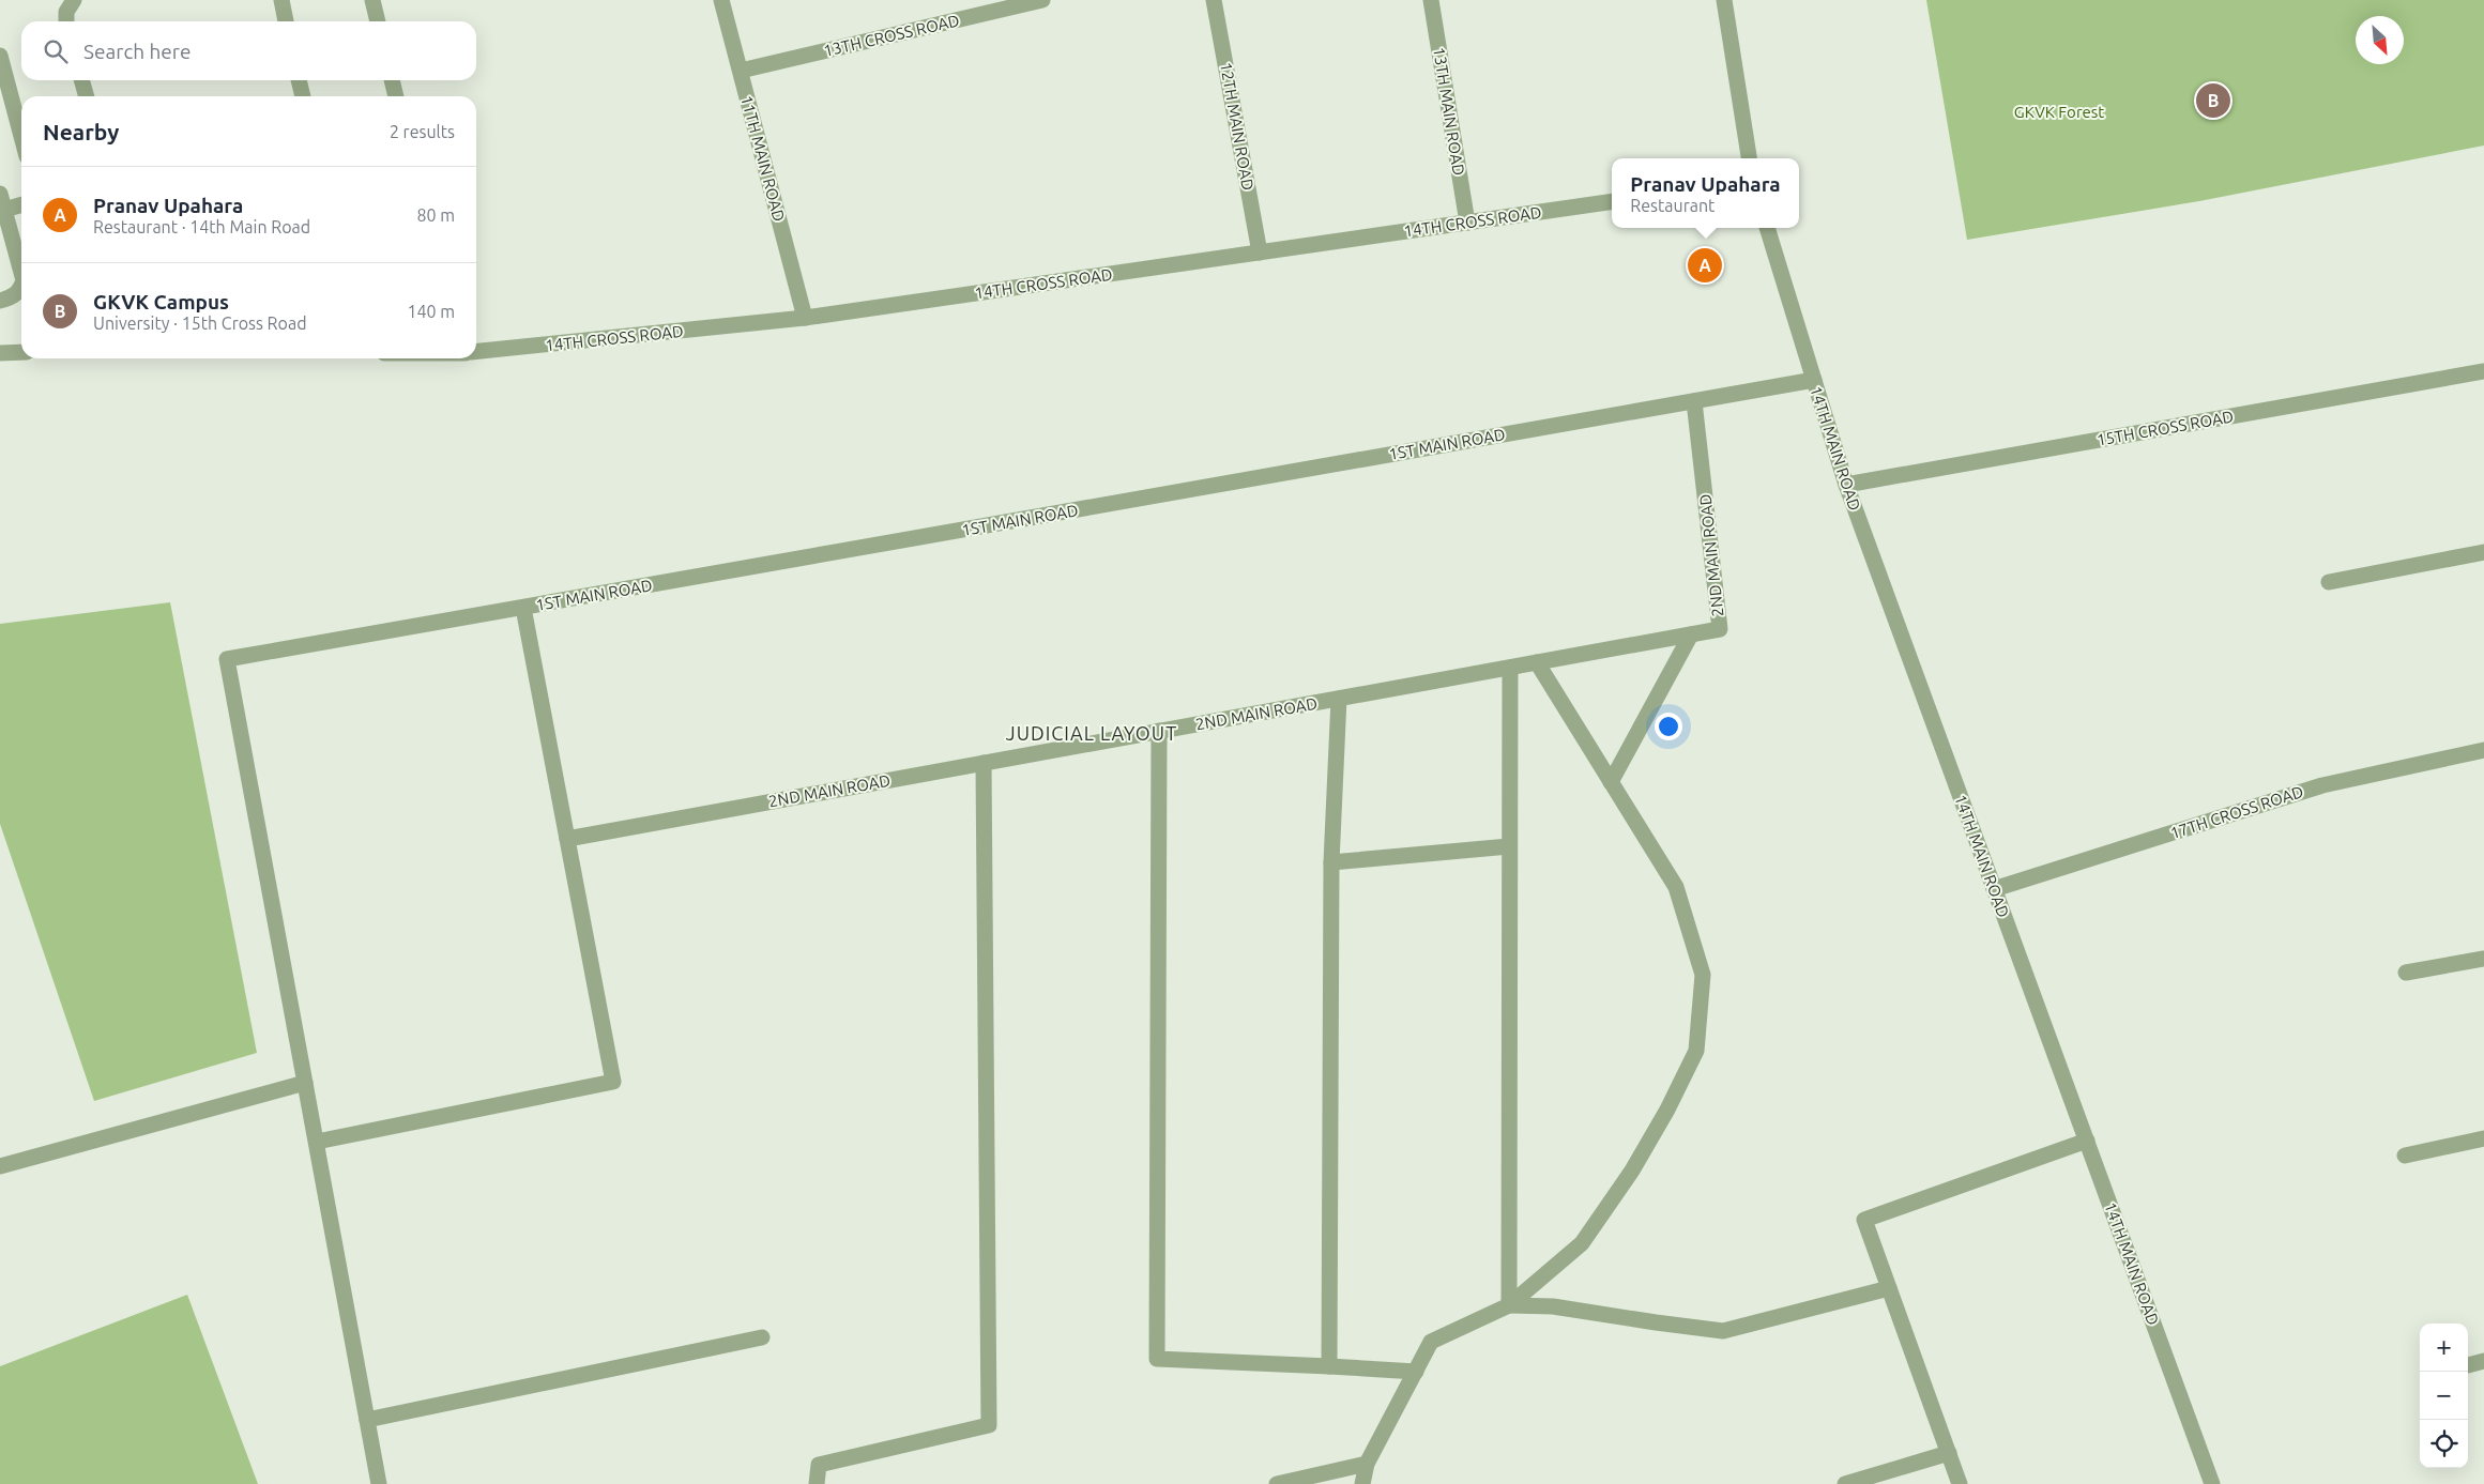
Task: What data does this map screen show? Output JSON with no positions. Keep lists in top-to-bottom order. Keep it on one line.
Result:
{"streets":{"street":["13TH CROSS ROAD","13TH MAIN ROAD","12TH MAIN ROAD","11TH MAIN ROAD","14TH CROSS ROAD","15TH CROSS ROAD","1ST MAIN ROAD","14TH MAIN ROAD","2ND MAIN ROAD","17TH CROSS ROAD"]},"crossings":[["13TH CROSS ROAD","11TH MAIN ROAD"],["13TH MAIN ROAD","14TH CROSS ROAD"],["12TH MAIN ROAD","14TH CROSS ROAD"],["11TH MAIN ROAD","14TH CROSS ROAD"],["15TH CROSS ROAD","14TH MAIN ROAD"],["1ST MAIN ROAD","14TH MAIN ROAD"],["1ST MAIN ROAD","2ND MAIN ROAD"],["14TH MAIN ROAD","17TH CROSS ROAD"]],"districts":["JUDICIAL LAYOUT"],"parks":["GKVK Forest"],"north":"bottom right","page":{"search":"Search here","pins":["B","A"],"heading":["Nearby","2 results"],"popup":["Pranav Upahara","Restaurant"],"list":[{"mark":"A","name":"Pranav Upahara","note":"Restaurant · 14th Main Road","value":"80 m"},{"mark":"B","name":"GKVK Campus","note":"University · 15th Cross Road","value":"140 m"}],"map_buttons":["+","−"]}}
